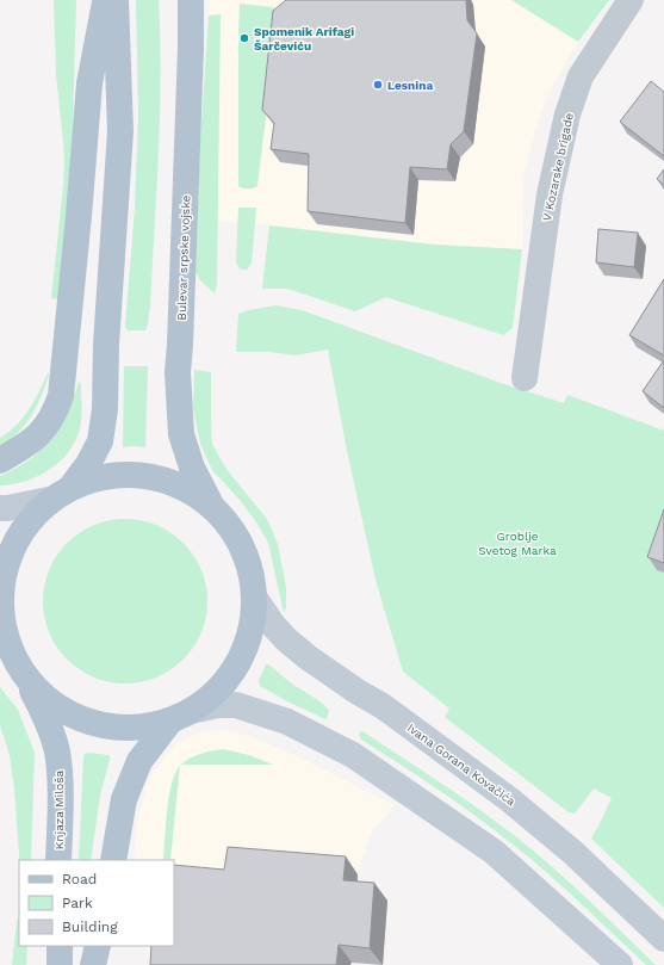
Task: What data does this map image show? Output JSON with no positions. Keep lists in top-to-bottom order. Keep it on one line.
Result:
{"streets":{"main road":["Bulevar srpske vojske","Ivana Gorana Kovačića","Knjaza Miloša"],"street":["V Kozarske brigade"]},"parks":["Groblje Svetog Marka"],"places":["Spomenik Arifagi Šarčeviću","Lesnina"],"legend":["Road","Park","Building"]}
